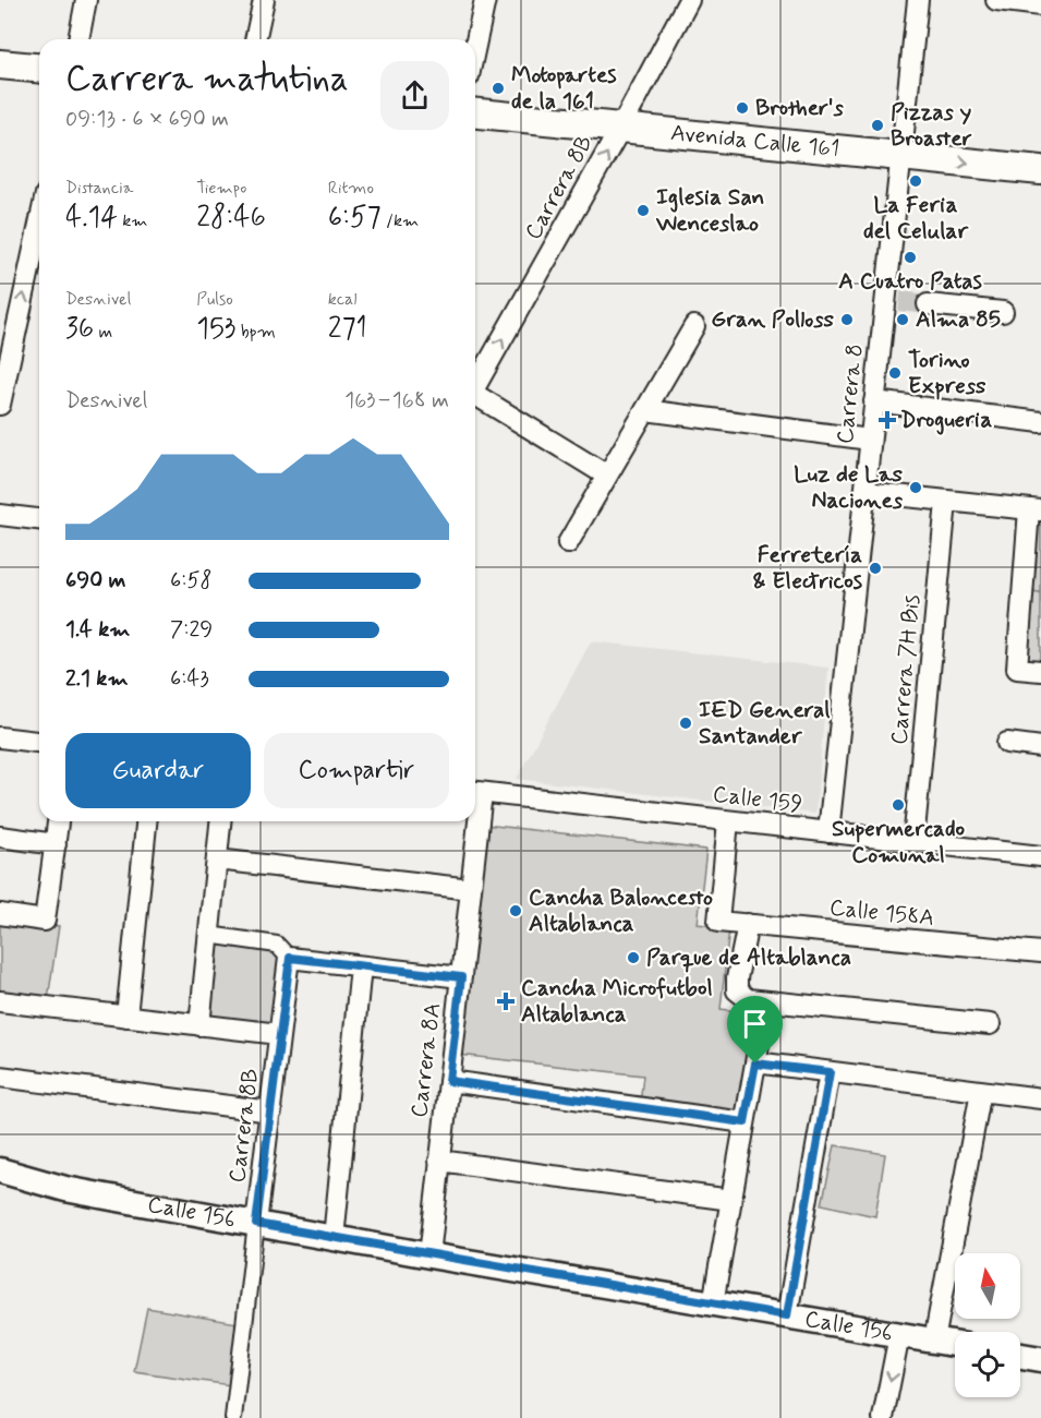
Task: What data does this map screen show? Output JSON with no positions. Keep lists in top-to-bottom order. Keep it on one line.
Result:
{"streets":{"main road":["Avenida Calle 161"],"street":["Carrera 8B","Carrera 8","Carrera 7H Bis","Calle 159","Calle 158A","Carrera 8A","Calle 156"]},"crossings":[["Avenida Calle 161","Carrera 8B"],["Avenida Calle 161","Carrera 8"],["Carrera 8B","Calle 156"],["Carrera 8","Calle 159"],["Carrera 7H Bis","Calle 159"],["Calle 159","Calle 158A"],["Carrera 8A","Calle 156"]],"places":{"other":["Motopartes de la 161","Brother's","Pizzas y Broaster","La Feria del Celular","Iglesia San Wenceslao","A Cuatro Patas","Gran Polloss","Alma 85","Torino Express","Luz de Las Naciones","Ferretería & Electricos","IED General Santander","Supermercado Comunal","Cancha Baloncesto Altablanca","Parque de Altablanca"],"health":["Drogueria","Cancha Microfutbol Altablanca"]},"north":"top","page":{"heading":["Carrera matutina","09:13 · 6 × 690 m"],"stats":[["Distancia","4.14 km"],["Tiempo","28:46"],["Ritmo","6:57 /km"],["Desnivel","36 m"],["Pulso","153 bpm"],["kcal","271"]],"chart":["Desnivel","163–168 m"],"list":[{"name":"690 m","note":"6:58"},{"name":"1.4 km","note":"7:29"},{"name":"2.1 km","note":"6:43"}],"buttons":["Guardar","Compartir"]}}
